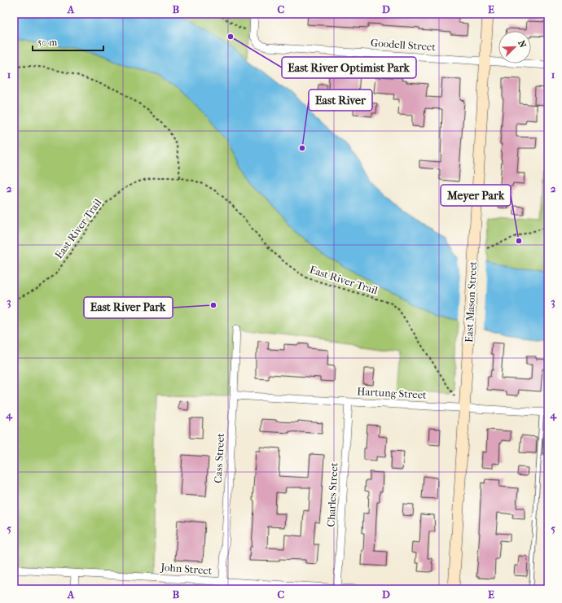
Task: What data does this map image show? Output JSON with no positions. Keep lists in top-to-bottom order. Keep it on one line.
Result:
{"streets":{"main road":["East Mason Street"],"street":["Goodell Street","Hartung Street","Cass Street","Charles Street","John Street"],"path":["East River Trail"]},"crossings":[["Goodell Street","East Mason Street"],["East River Trail","East Mason Street"],["East River Trail","Hartung Street"],["East Mason Street","Hartung Street"],["Hartung Street","Cass Street"],["Hartung Street","Charles Street"],["Cass Street","John Street"],["Charles Street","John Street"]],"places":["East River Optimist Park","East River","Meyer Park","East River Park"],"scale_bar":"50 m","north":"top right","grid":{"columns":["A","B","C","D","E"],"rows":["1","2","3","4","5"]}}
